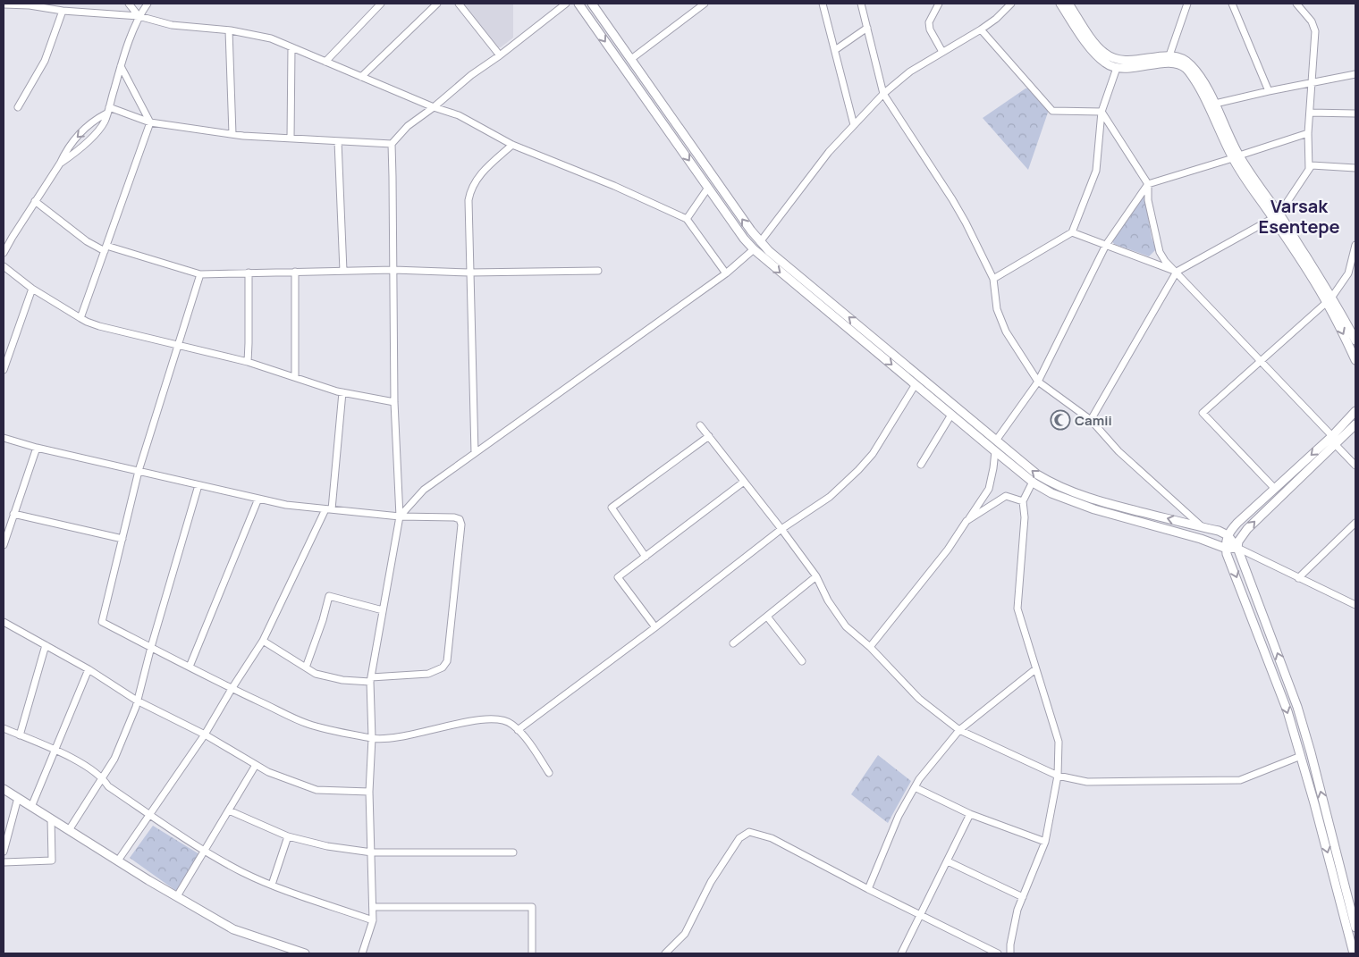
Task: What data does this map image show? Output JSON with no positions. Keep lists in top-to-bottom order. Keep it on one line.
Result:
{"districts":["Varsak Esentepe"],"places":{"mosque":["Camii"]}}
